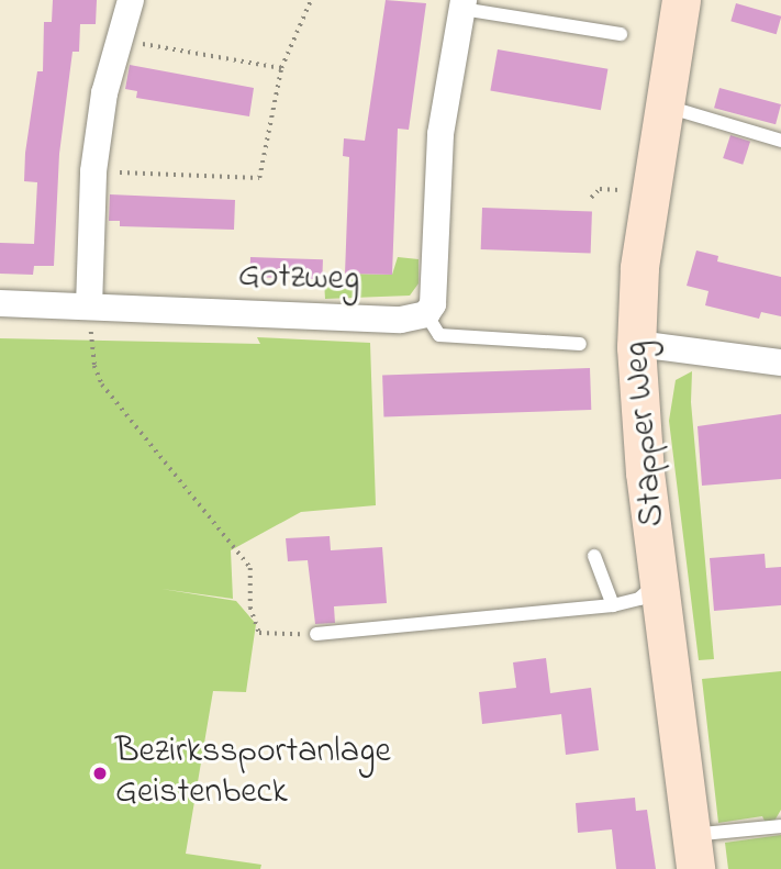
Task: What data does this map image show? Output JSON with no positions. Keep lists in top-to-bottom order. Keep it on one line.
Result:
{"streets":{"main road":["Stapper Weg"],"street":["Gotzweg"]},"places":["Bezirkssportanlage Geistenbeck"]}
